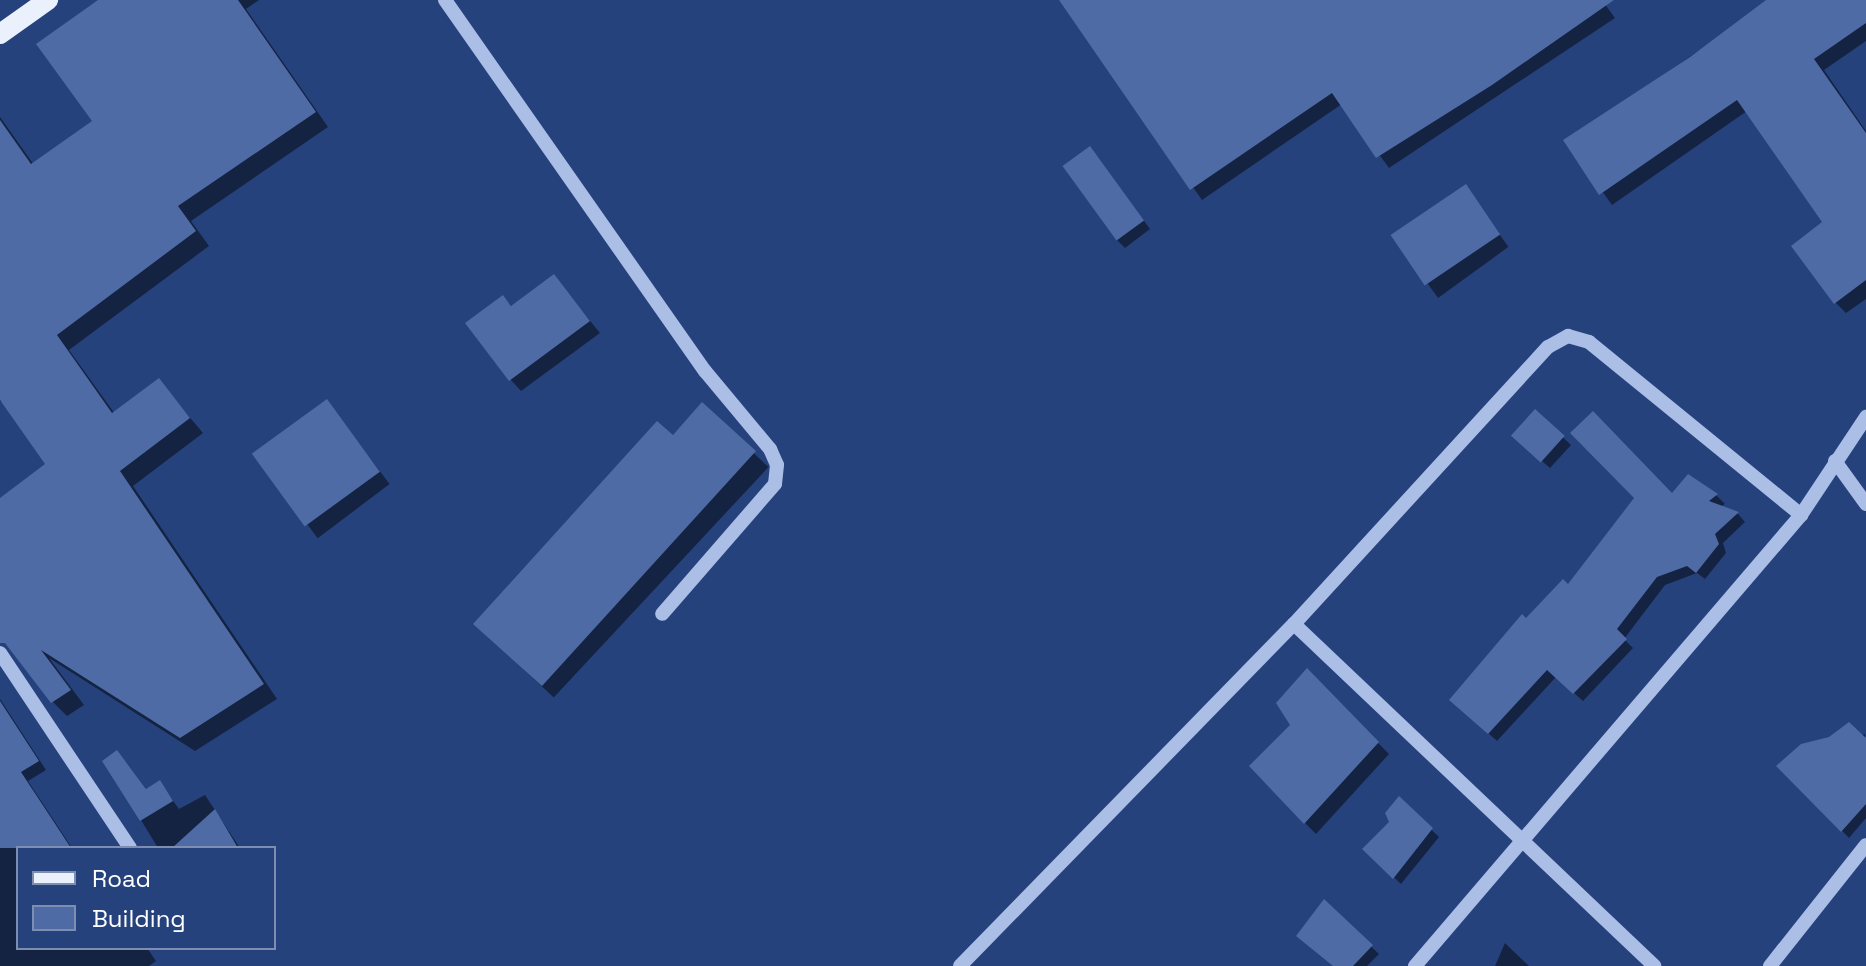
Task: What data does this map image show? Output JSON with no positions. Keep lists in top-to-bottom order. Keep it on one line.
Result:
{"legend":["Road","Building"]}
